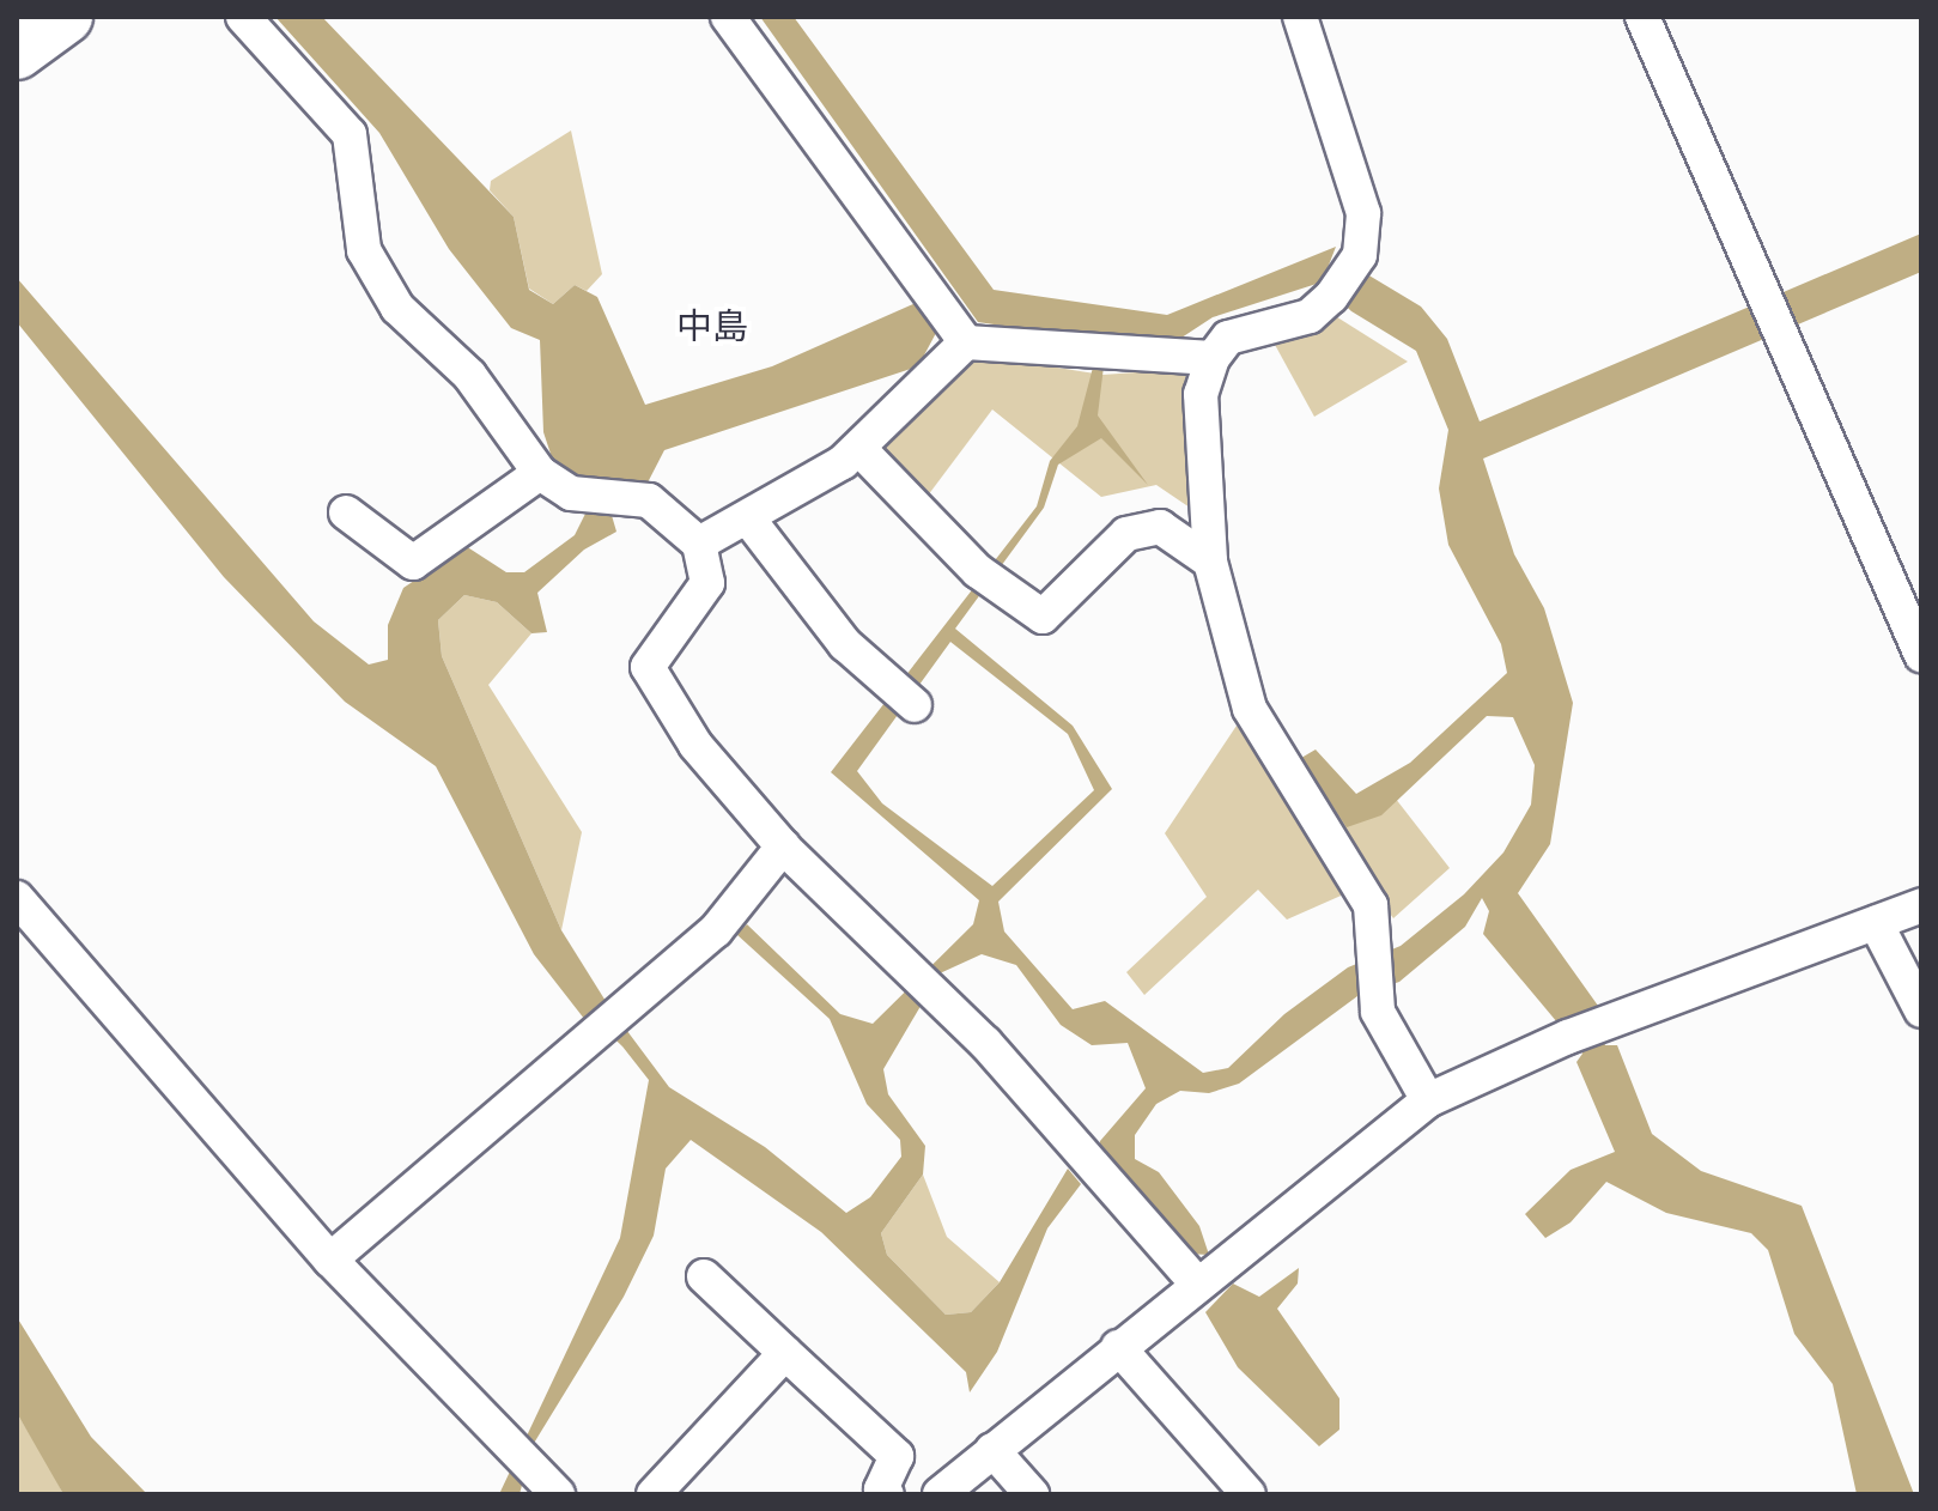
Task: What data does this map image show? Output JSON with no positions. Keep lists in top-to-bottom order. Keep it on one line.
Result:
{"districts":["中島"]}
